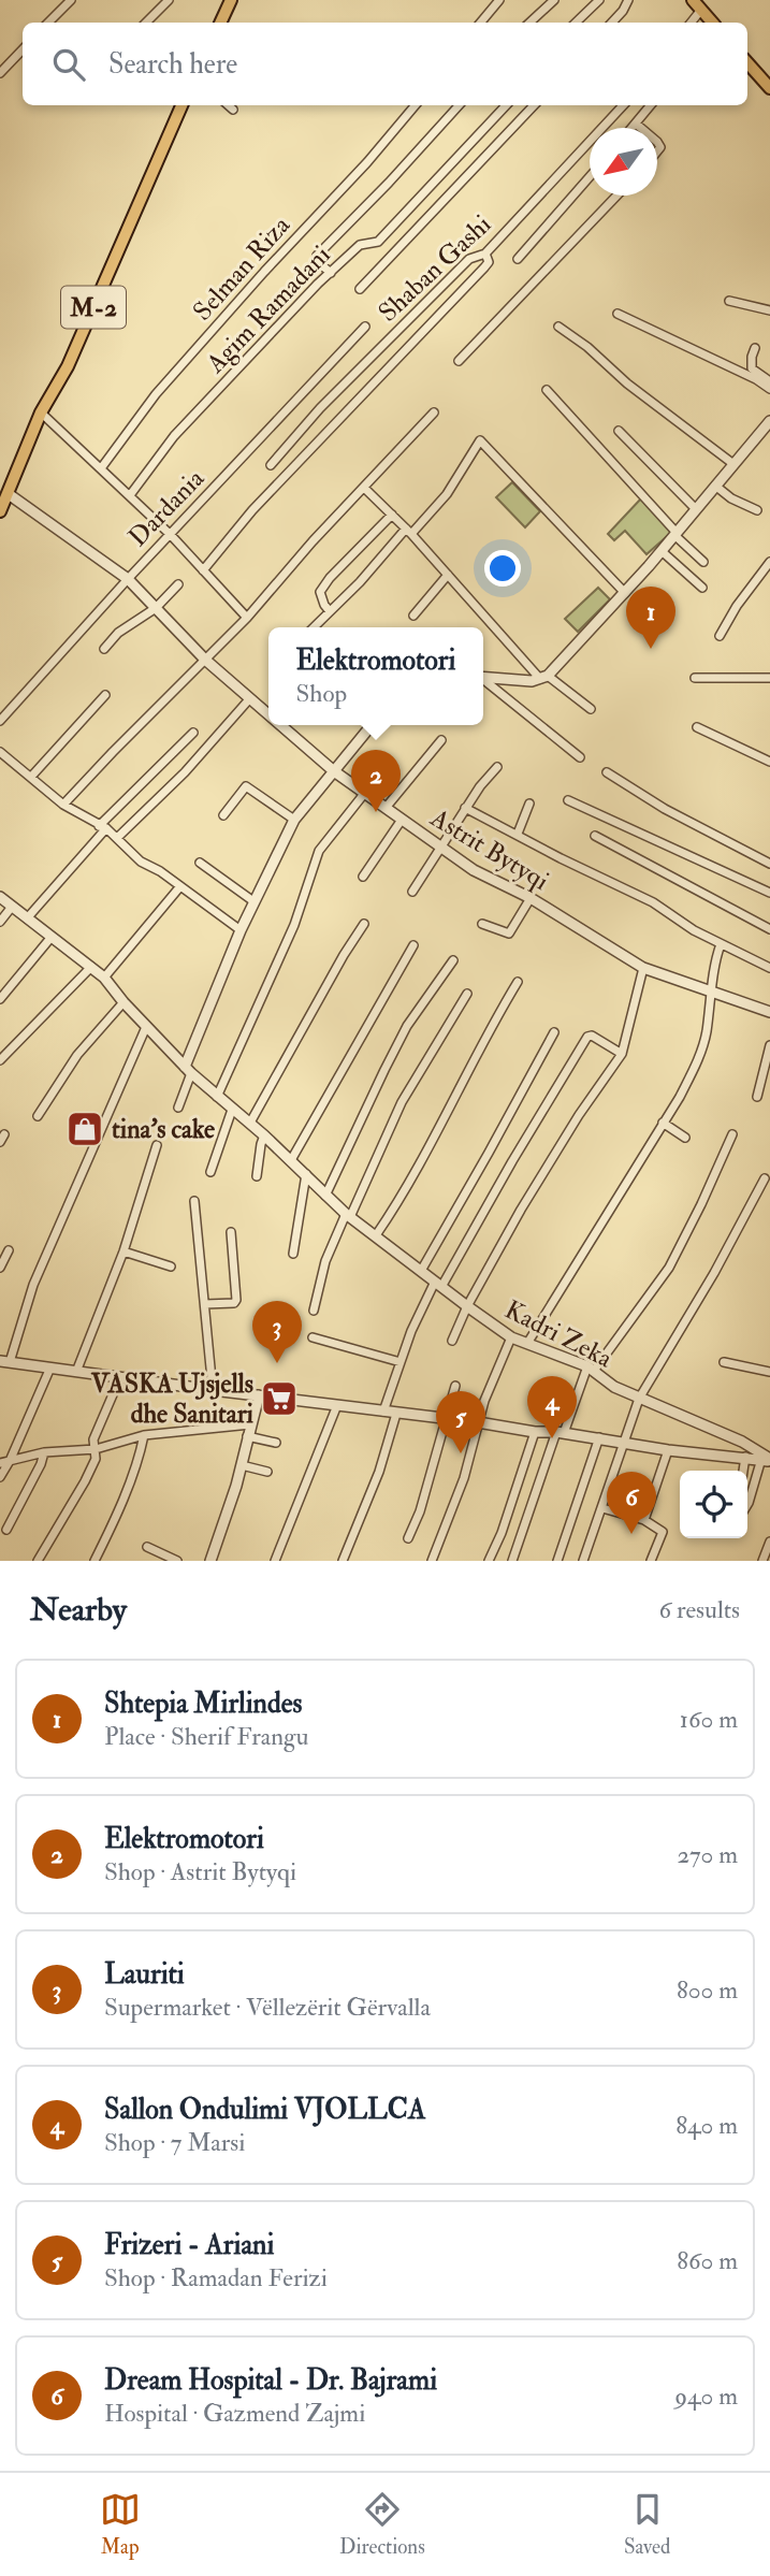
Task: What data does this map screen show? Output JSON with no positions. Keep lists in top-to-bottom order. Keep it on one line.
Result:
{"streets":{"main road":["M-2"],"street":["Selman Riza","Shaban Gashi","Agim Ramadani","Dardania","Astrit Bytyqi","Kadri Zeka"]},"crossings":[["M-2","Astrit Bytyqi"],["Dardania","Astrit Bytyqi"]],"places":{"shop":["tina's cake"],"supermarket":["VASKA Ujsjells dhe Sanitari"]},"north":"bottom left","page":{"search":"Search here","pins":["1","2","3","4","5","6"],"popup":["Elektromotori","Shop"],"heading":["Nearby","6 results"],"list":[{"mark":"1","name":"Shtepia Mirlindes","note":"Place · Sherif Frangu","value":"160 m"},{"mark":"2","name":"Elektromotori","note":"Shop · Astrit Bytyqi","value":"270 m"},{"mark":"3","name":"Lauriti","note":"Supermarket · Vëllezërit Gërvalla","value":"800 m"},{"mark":"4","name":"Sallon Ondulimi VJOLLCA","note":"Shop · 7 Marsi","value":"840 m"},{"mark":"5","name":"Frizeri - Ariani","note":"Shop · Ramadan Ferizi","value":"860 m"},{"mark":"6","name":"Dream Hospital - Dr. Bajrami","note":"Hospital · Gazmend Zajmi","value":"940 m"}],"nav":["Map","Directions","Saved"]}}
